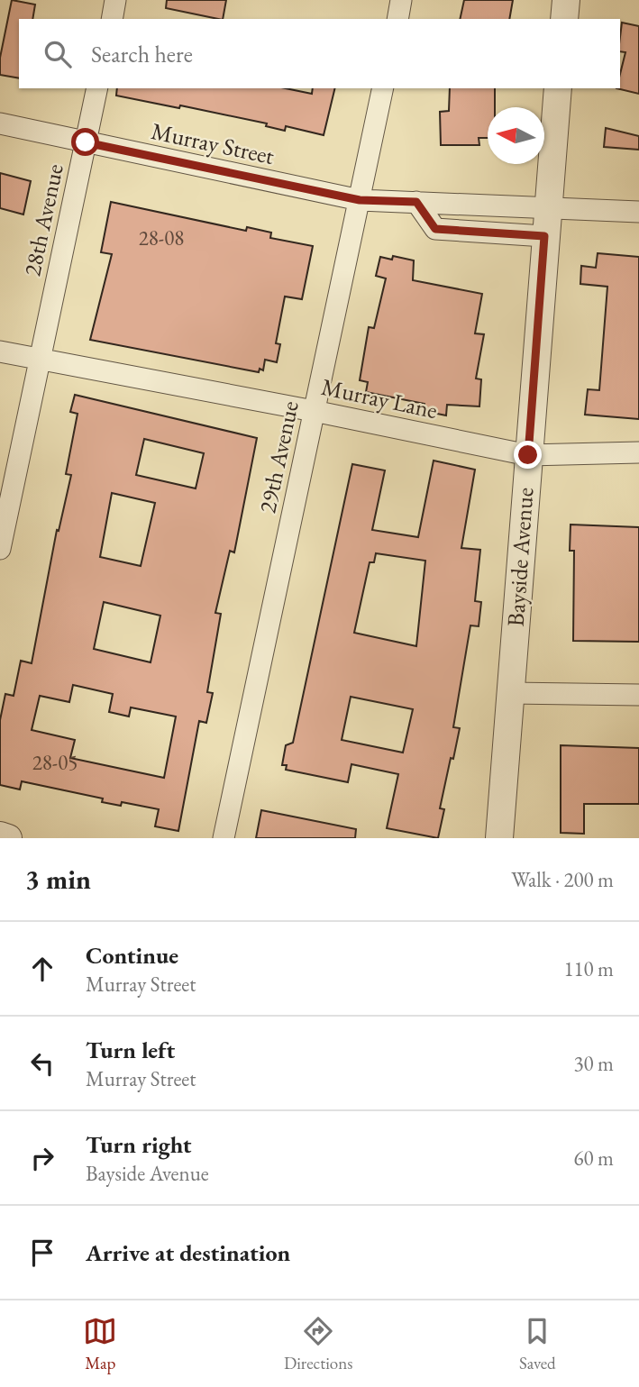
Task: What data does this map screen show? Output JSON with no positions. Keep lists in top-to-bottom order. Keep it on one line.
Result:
{"streets":{"street":["Murray Street","28th Avenue","Murray Lane","29th Avenue","Bayside Avenue"]},"crossings":[["Murray Street","28th Avenue"],["Murray Street","29th Avenue"],["Murray Street","Bayside Avenue"],["28th Avenue","Murray Lane"],["Murray Lane","29th Avenue"],["Murray Lane","Bayside Avenue"]],"house_numbers":["28-08","28-05"],"north":"left","page":{"search":"Search here","heading":["3 min","Walk · 200 m"],"list":[["Continue","Murray Street","110 m"],["Turn left","Murray Street","30 m"],["Turn right","Bayside Avenue","60 m"],"Arrive at destination"],"nav":["Map","Directions","Saved"]}}
